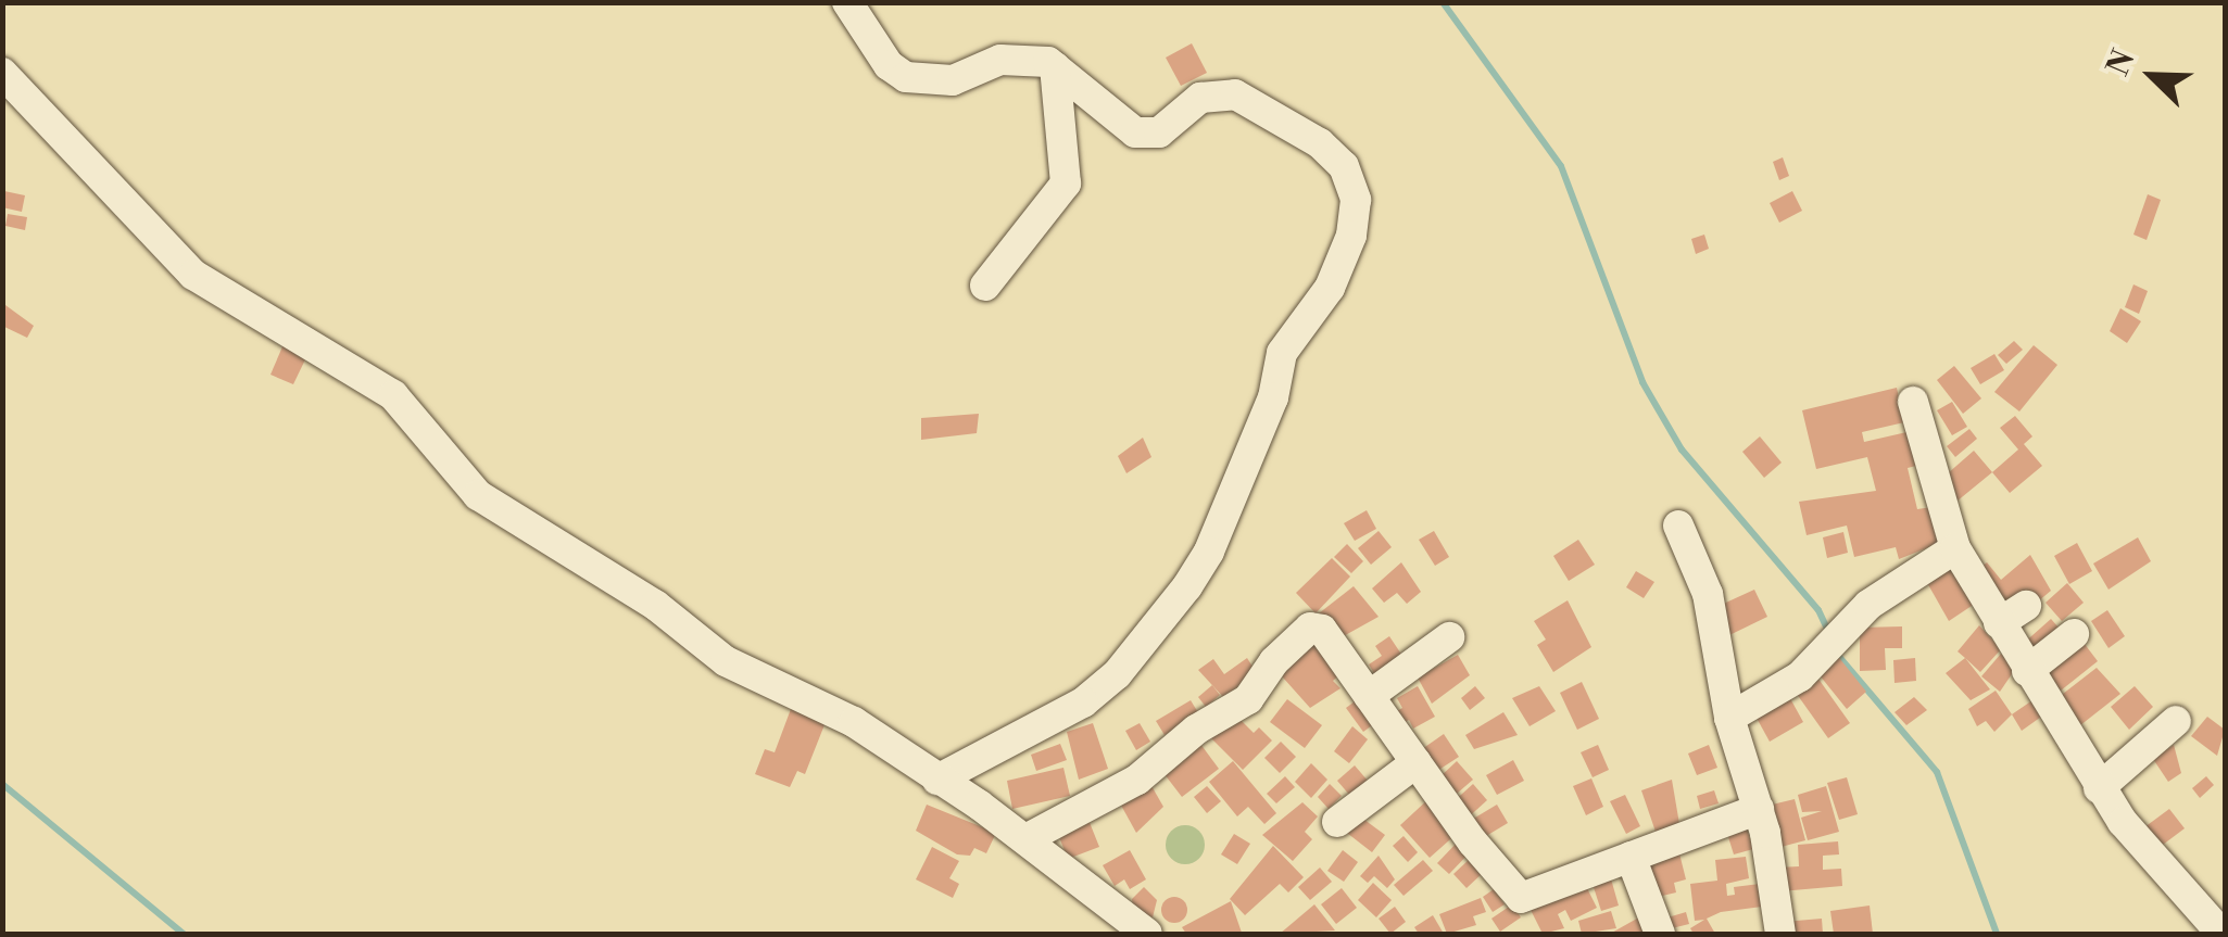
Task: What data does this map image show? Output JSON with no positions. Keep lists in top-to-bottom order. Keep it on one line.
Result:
{"north":"top left"}
